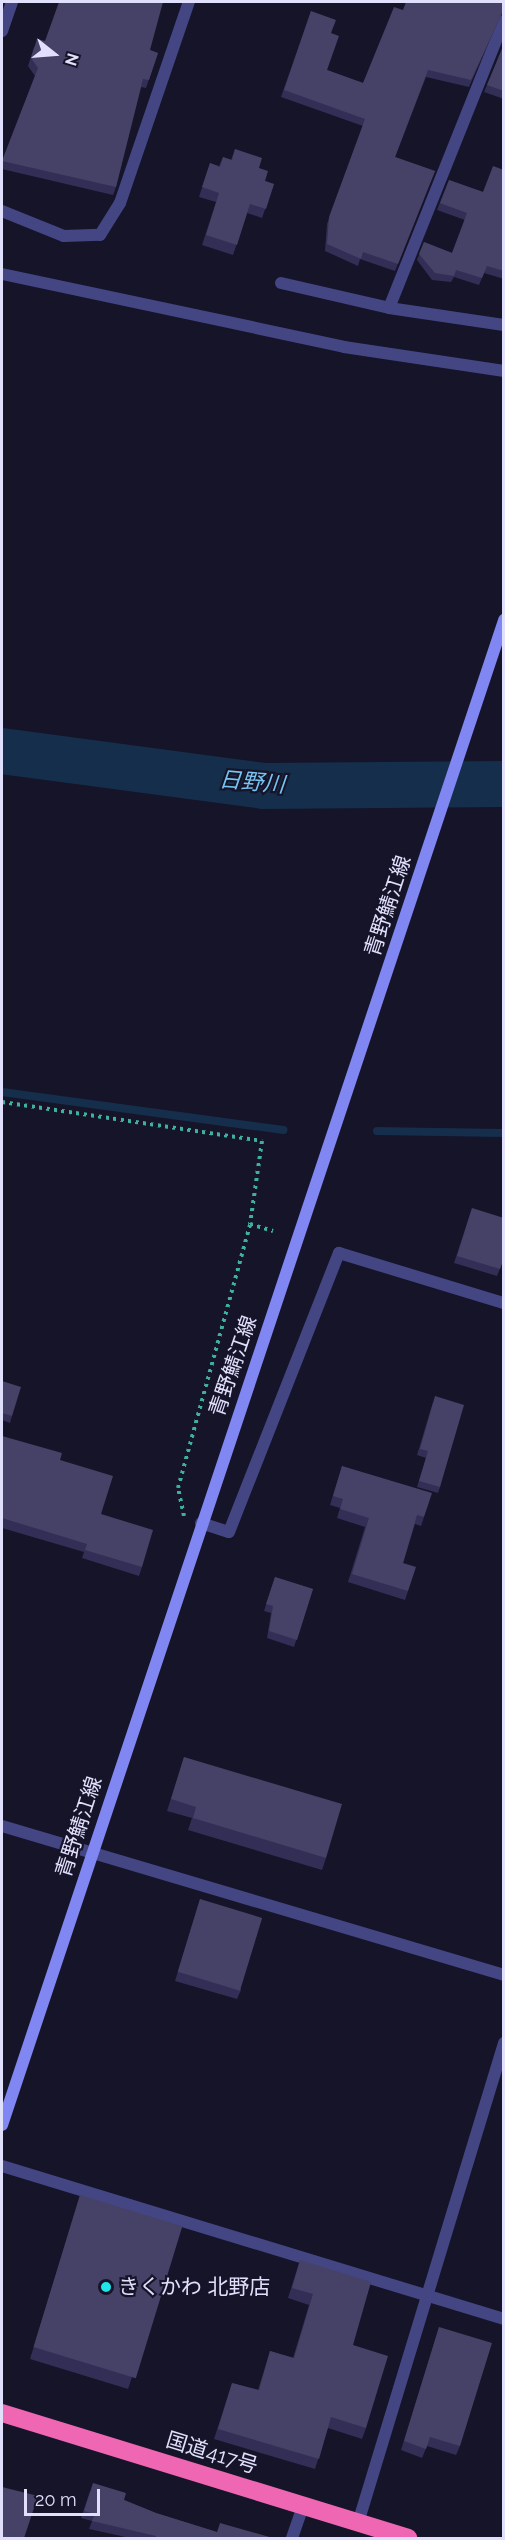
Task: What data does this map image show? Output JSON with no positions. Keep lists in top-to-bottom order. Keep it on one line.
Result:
{"streets":{"highway":["国道417号"],"main road":["青野鯖江線"]},"water":["日野川"],"places":["きくかわ 北野店"],"scale_bar":"20 m","north":"right"}
